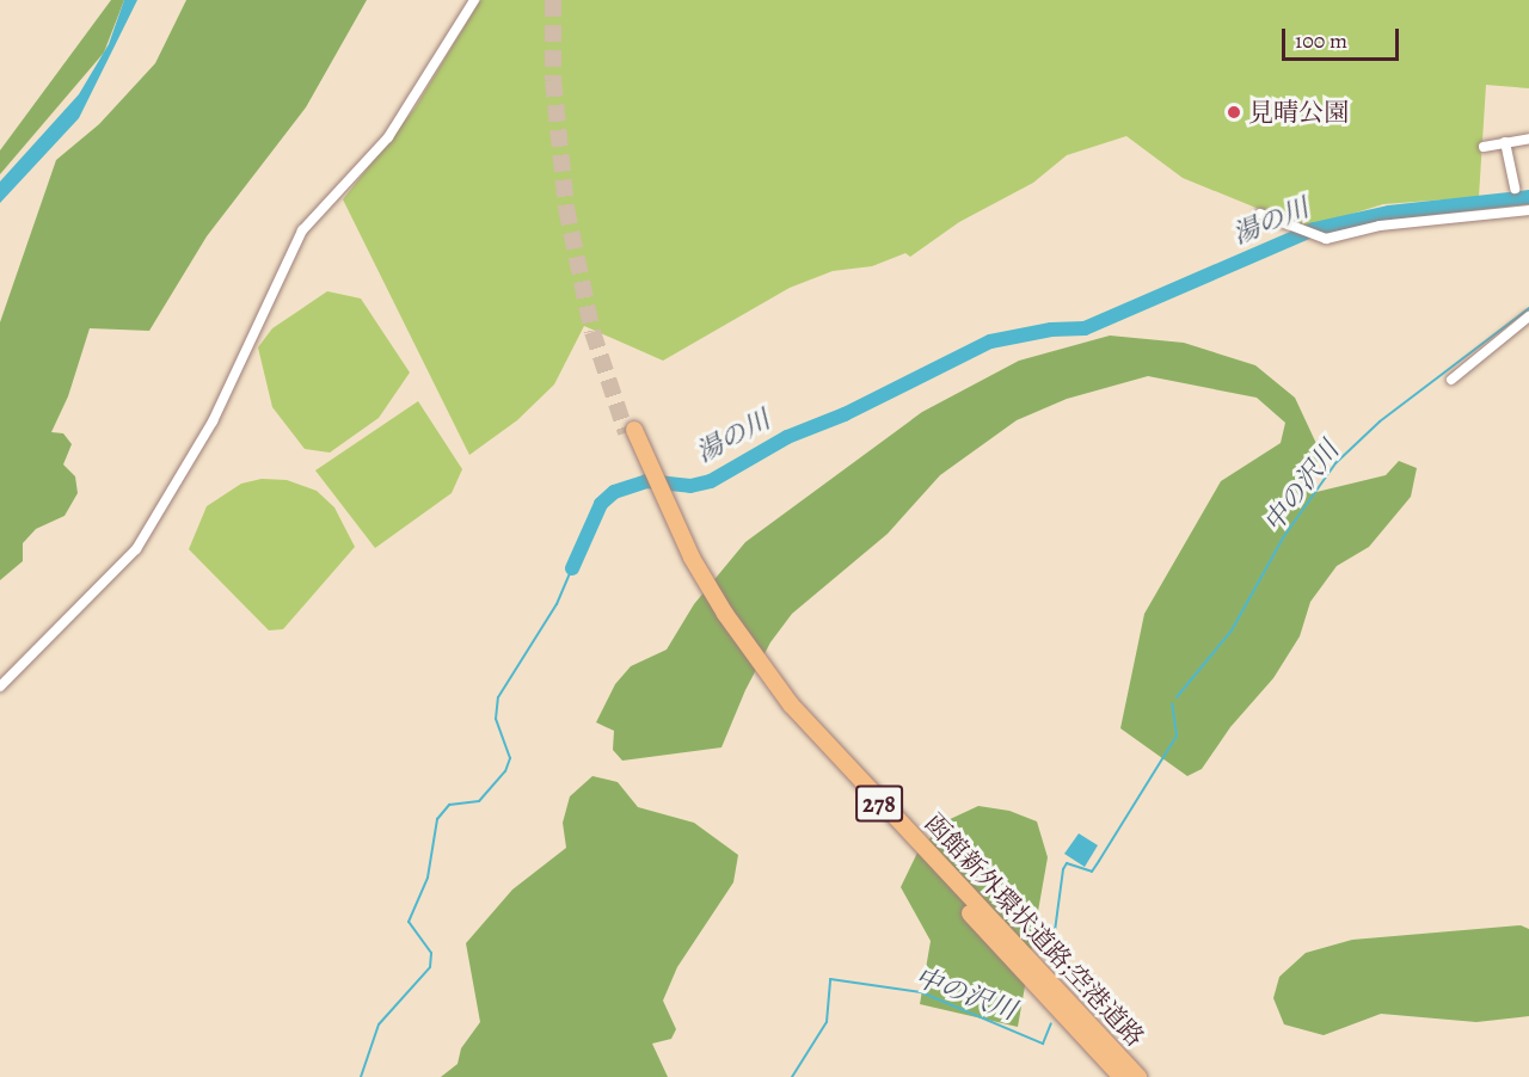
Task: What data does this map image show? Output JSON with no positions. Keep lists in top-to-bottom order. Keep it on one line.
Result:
{"streets":{"highway":["278","函館新外環状道路;空港道路"]},"water":["湯の川","中の沢川"],"places":["見晴公園"],"scale_bar":"100 m"}
